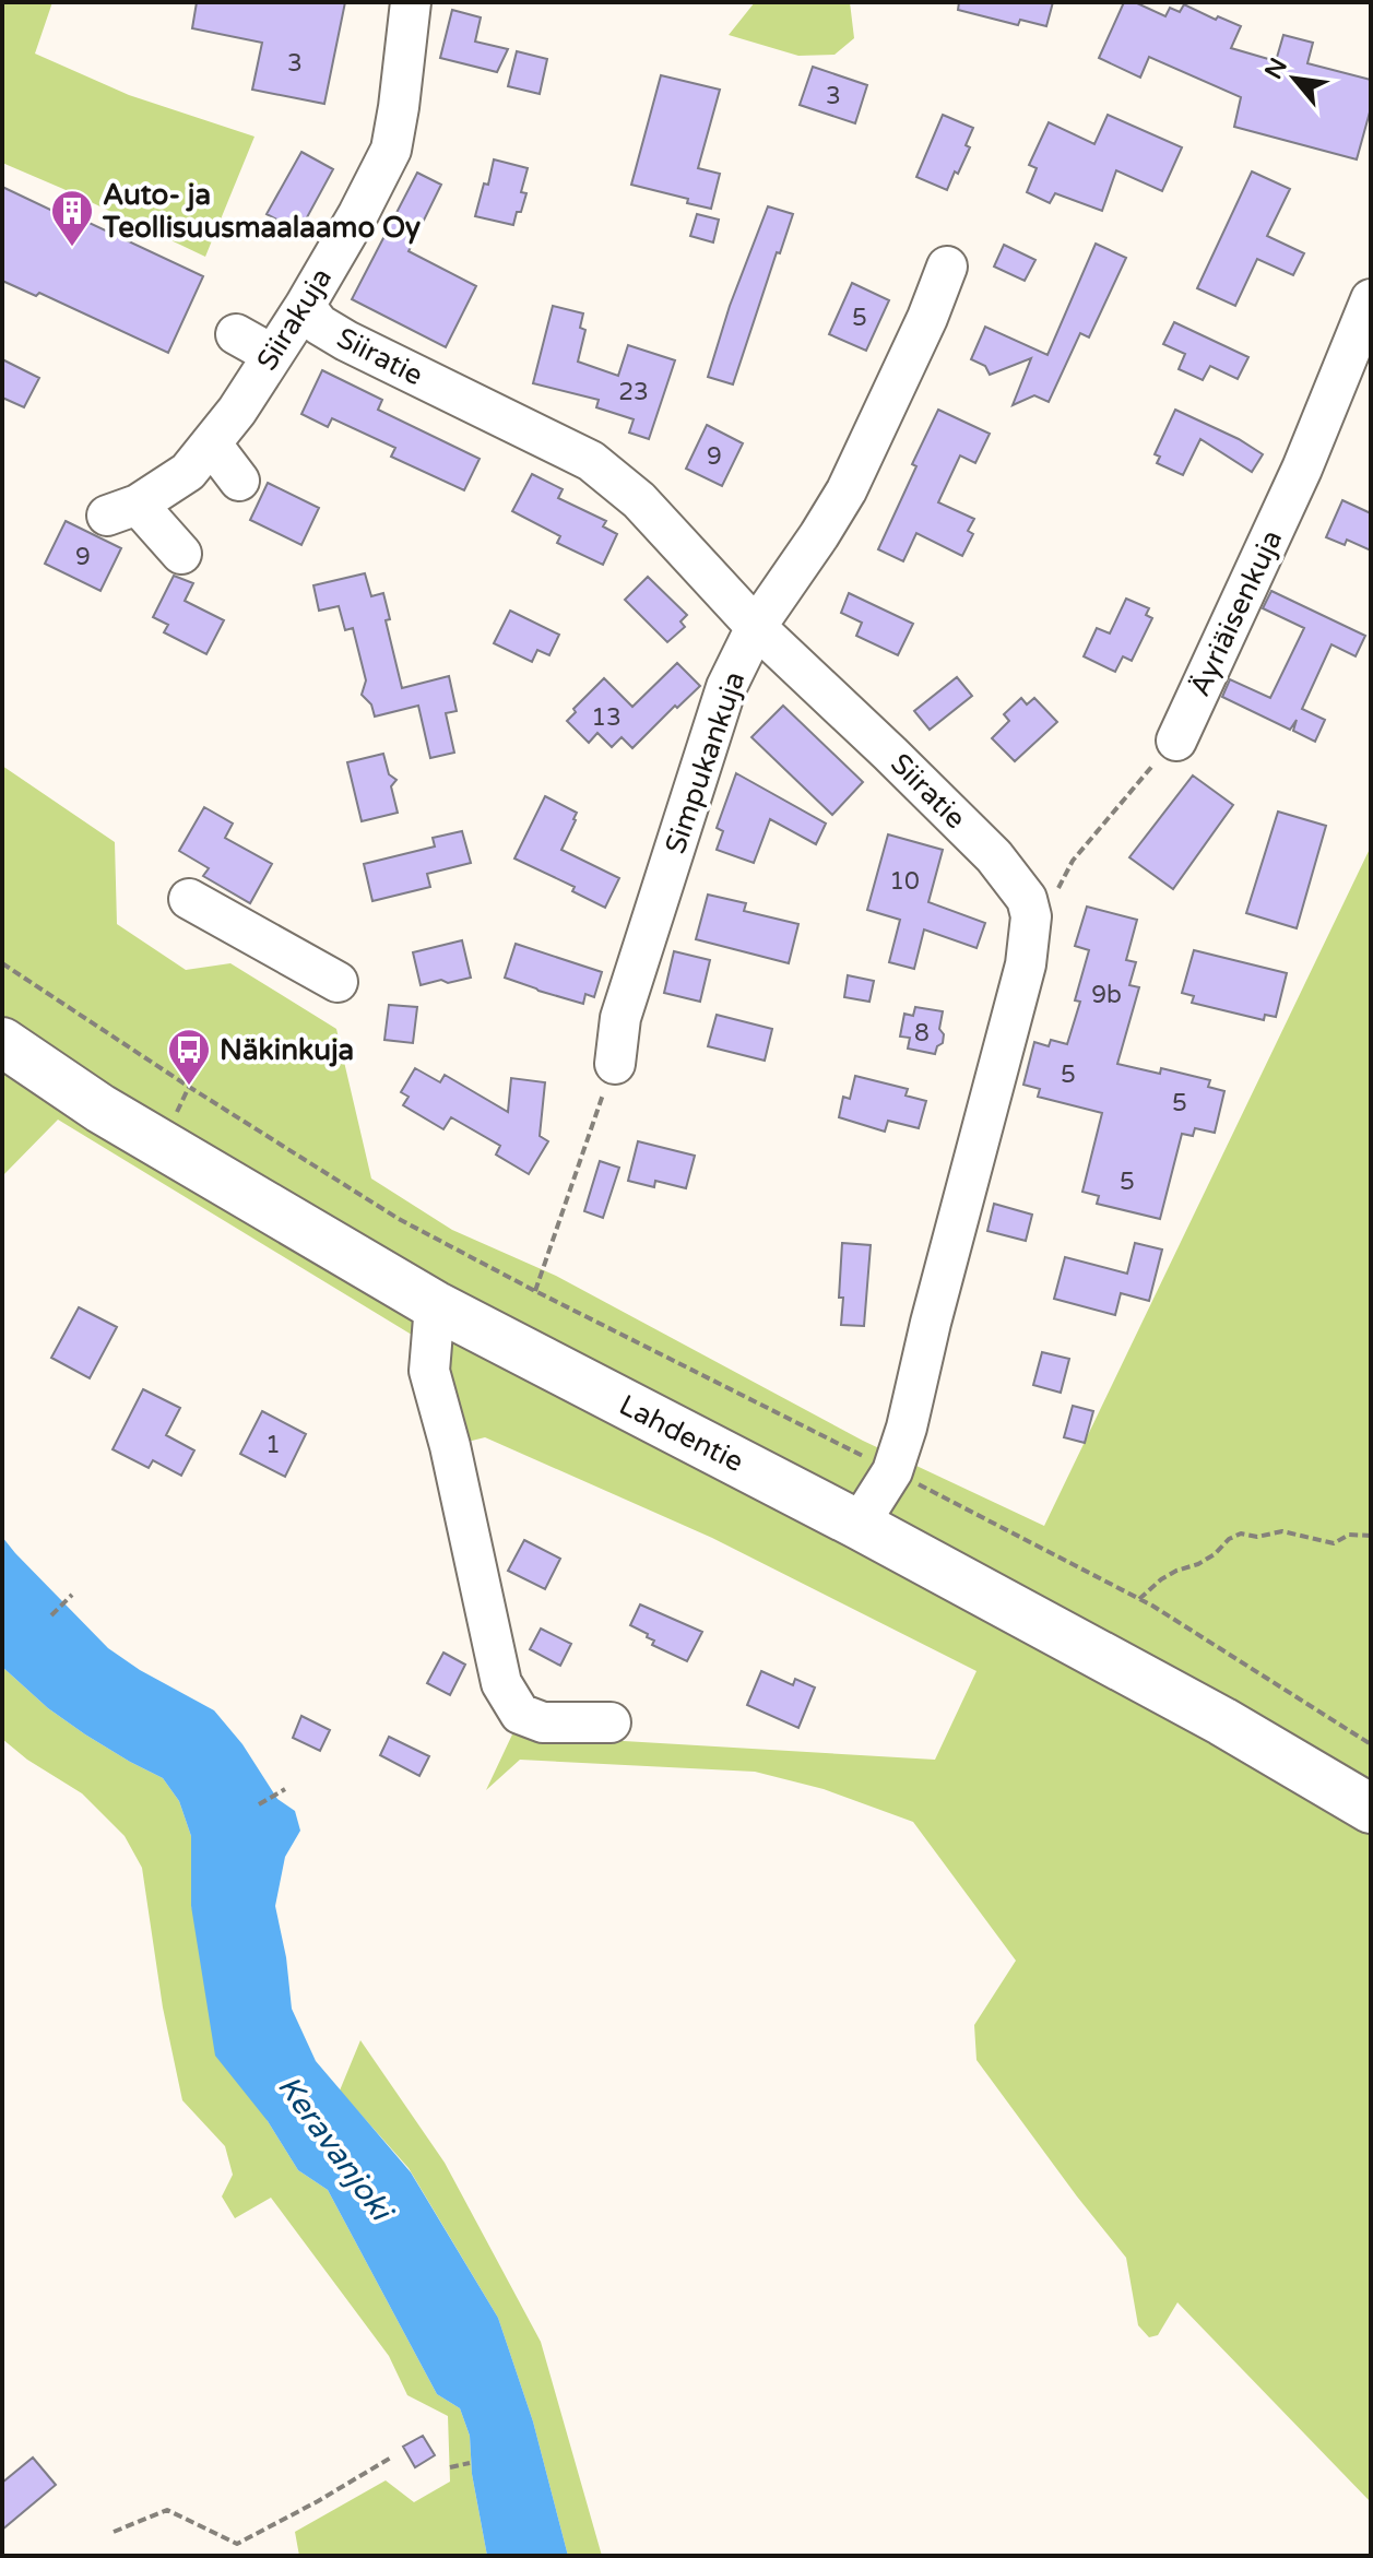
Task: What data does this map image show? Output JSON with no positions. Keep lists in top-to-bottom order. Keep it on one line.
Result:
{"streets":{"main road":["Lahdentie"],"street":["Siirakuja","Siiratie","Äyriäisenkuja","Simpukankuja"]},"crossings":[["Siirakuja","Siiratie"],["Siiratie","Simpukankuja"],["Siiratie","Lahdentie"]],"water":["Keravanjoki"],"places":{"building":["Auto- ja Teollisuusmaalaamo Oy"],"bus stop":["Näkinkuja"]},"house_numbers":["3","3","5","23","9","9","13","10","9b","8","5","5","5","1"],"north":"top left"}
